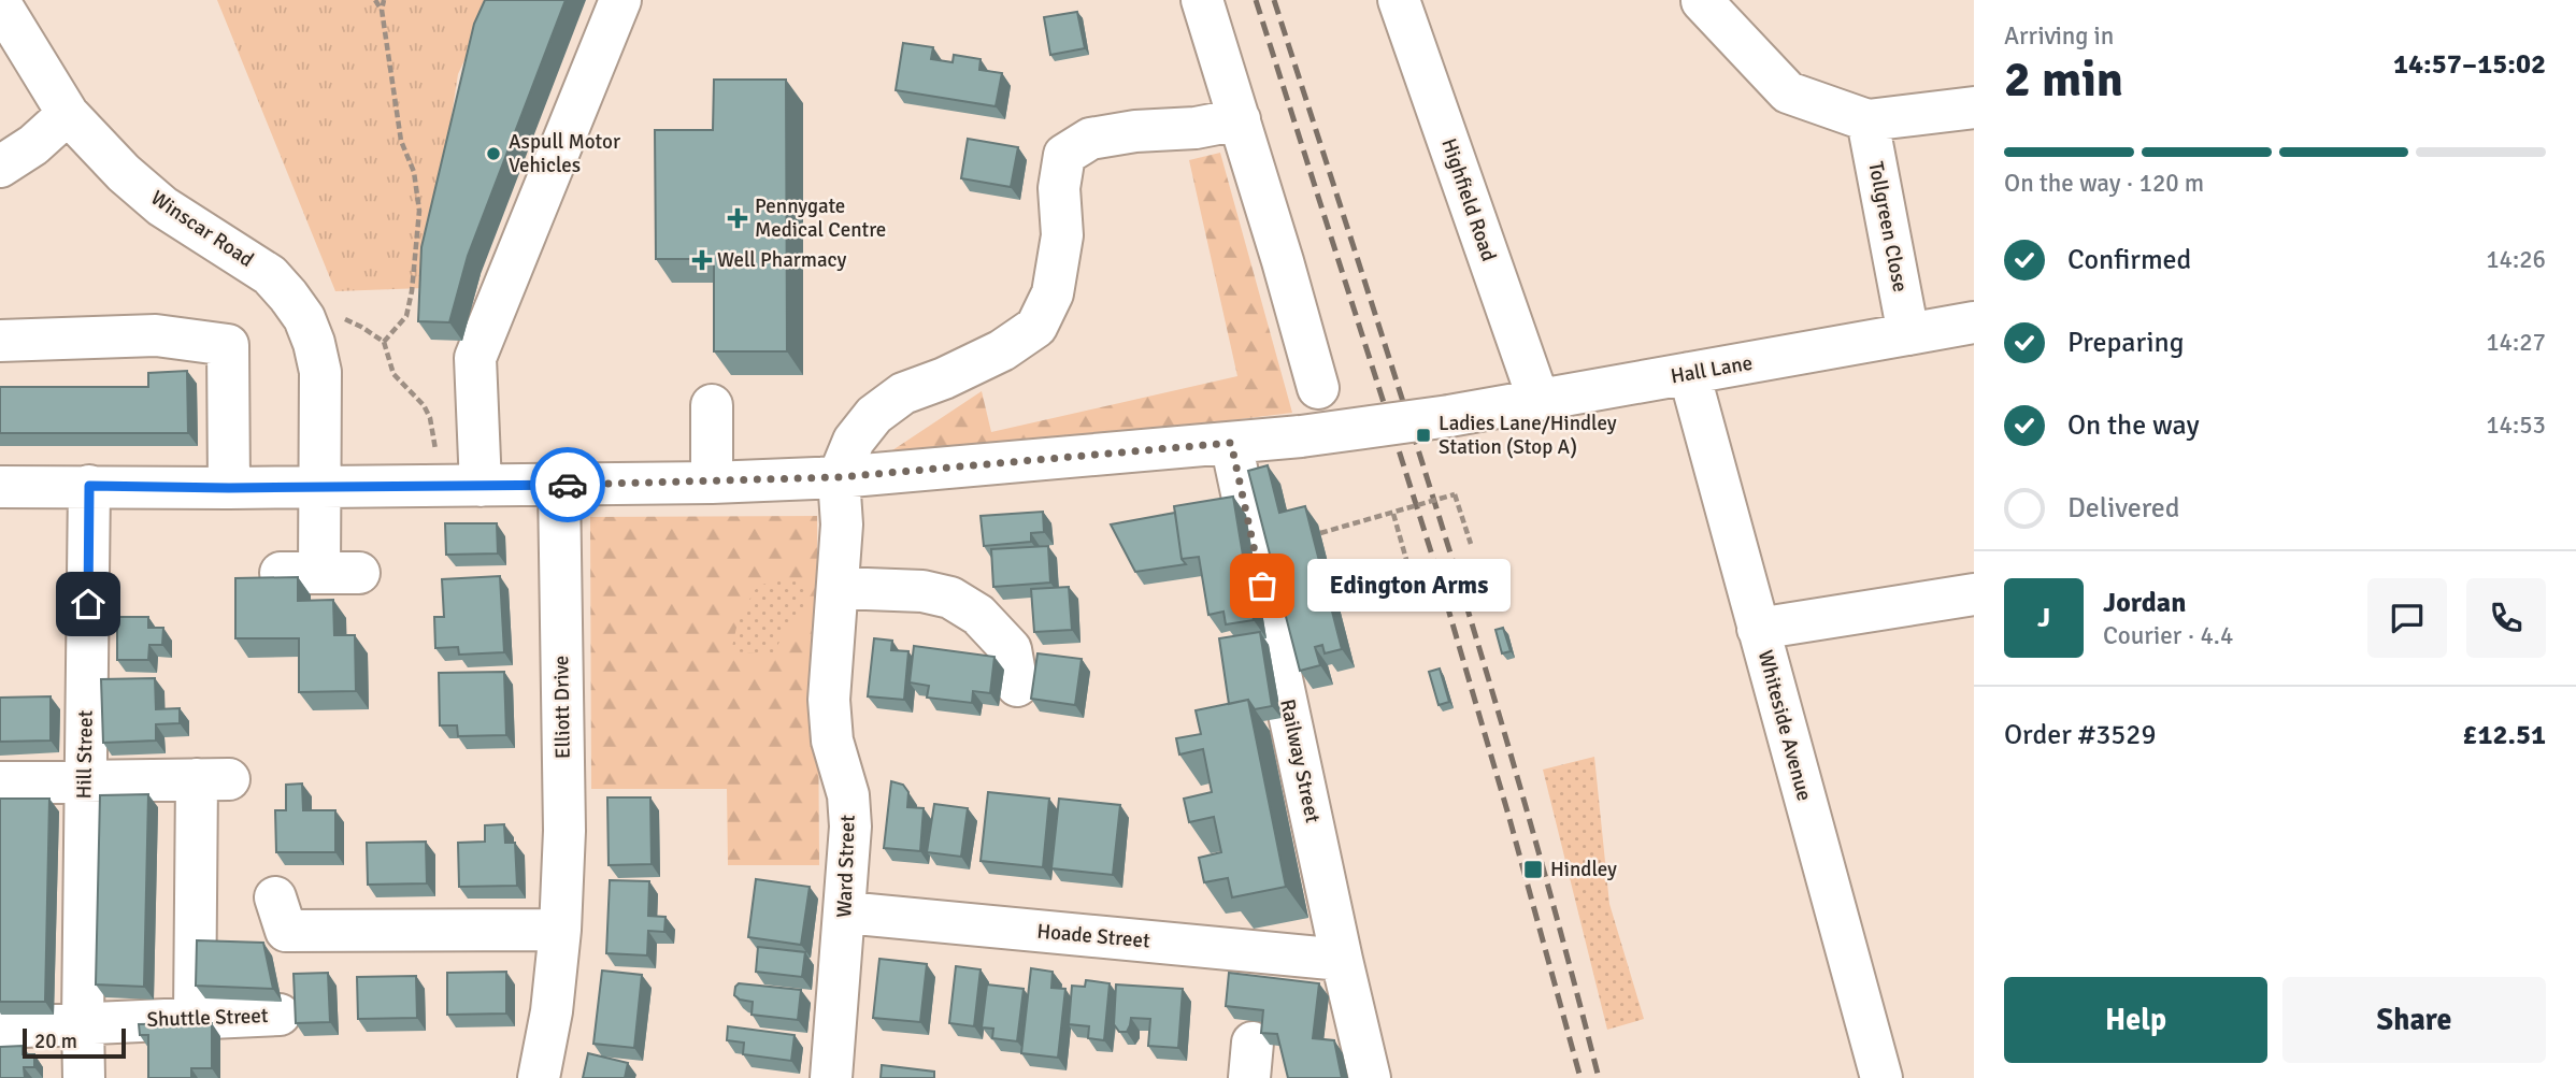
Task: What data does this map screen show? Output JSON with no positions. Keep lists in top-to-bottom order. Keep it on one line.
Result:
{"streets":{"street":["Highfield Road","Tollgreen Close","Winscar Road","Hall Lane","Elliott Drive","Whiteside Avenue","Hill Street","Railway Street","Ward Street","Hoade Street","Shuttle Street"]},"crossings":[["Highfield Road","Hall Lane"],["Tollgreen Close","Hall Lane"],["Winscar Road","Hall Lane"],["Hall Lane","Elliott Drive"],["Hall Lane","Whiteside Avenue"],["Hall Lane","Hill Street"],["Hall Lane","Railway Street"],["Hall Lane","Ward Street"],["Hill Street","Shuttle Street"],["Railway Street","Hoade Street"],["Ward Street","Hoade Street"]],"places":{"other":["Aspull Motor Vehicles","Edington Arms"],"health":["Pennygate Medical Centre","Well Pharmacy"],"transit":["Ladies Lane/Hindley Station (Stop A)","Hindley"]},"scale_bar":"20 m","page":{"heading":["2 min","Arriving in","14:57–15:02"],"panel":["Jordan","Courier · 4.4","Order #3529","£12.51"],"bar":"On the way · 120 m","list":[["Confirmed","14:26"],["Preparing","14:27"],["On the way","14:53"],"Delivered"],"bubble":"Edington Arms","round":"J","buttons":["Help","Share"],"scale":"20 m"}}
